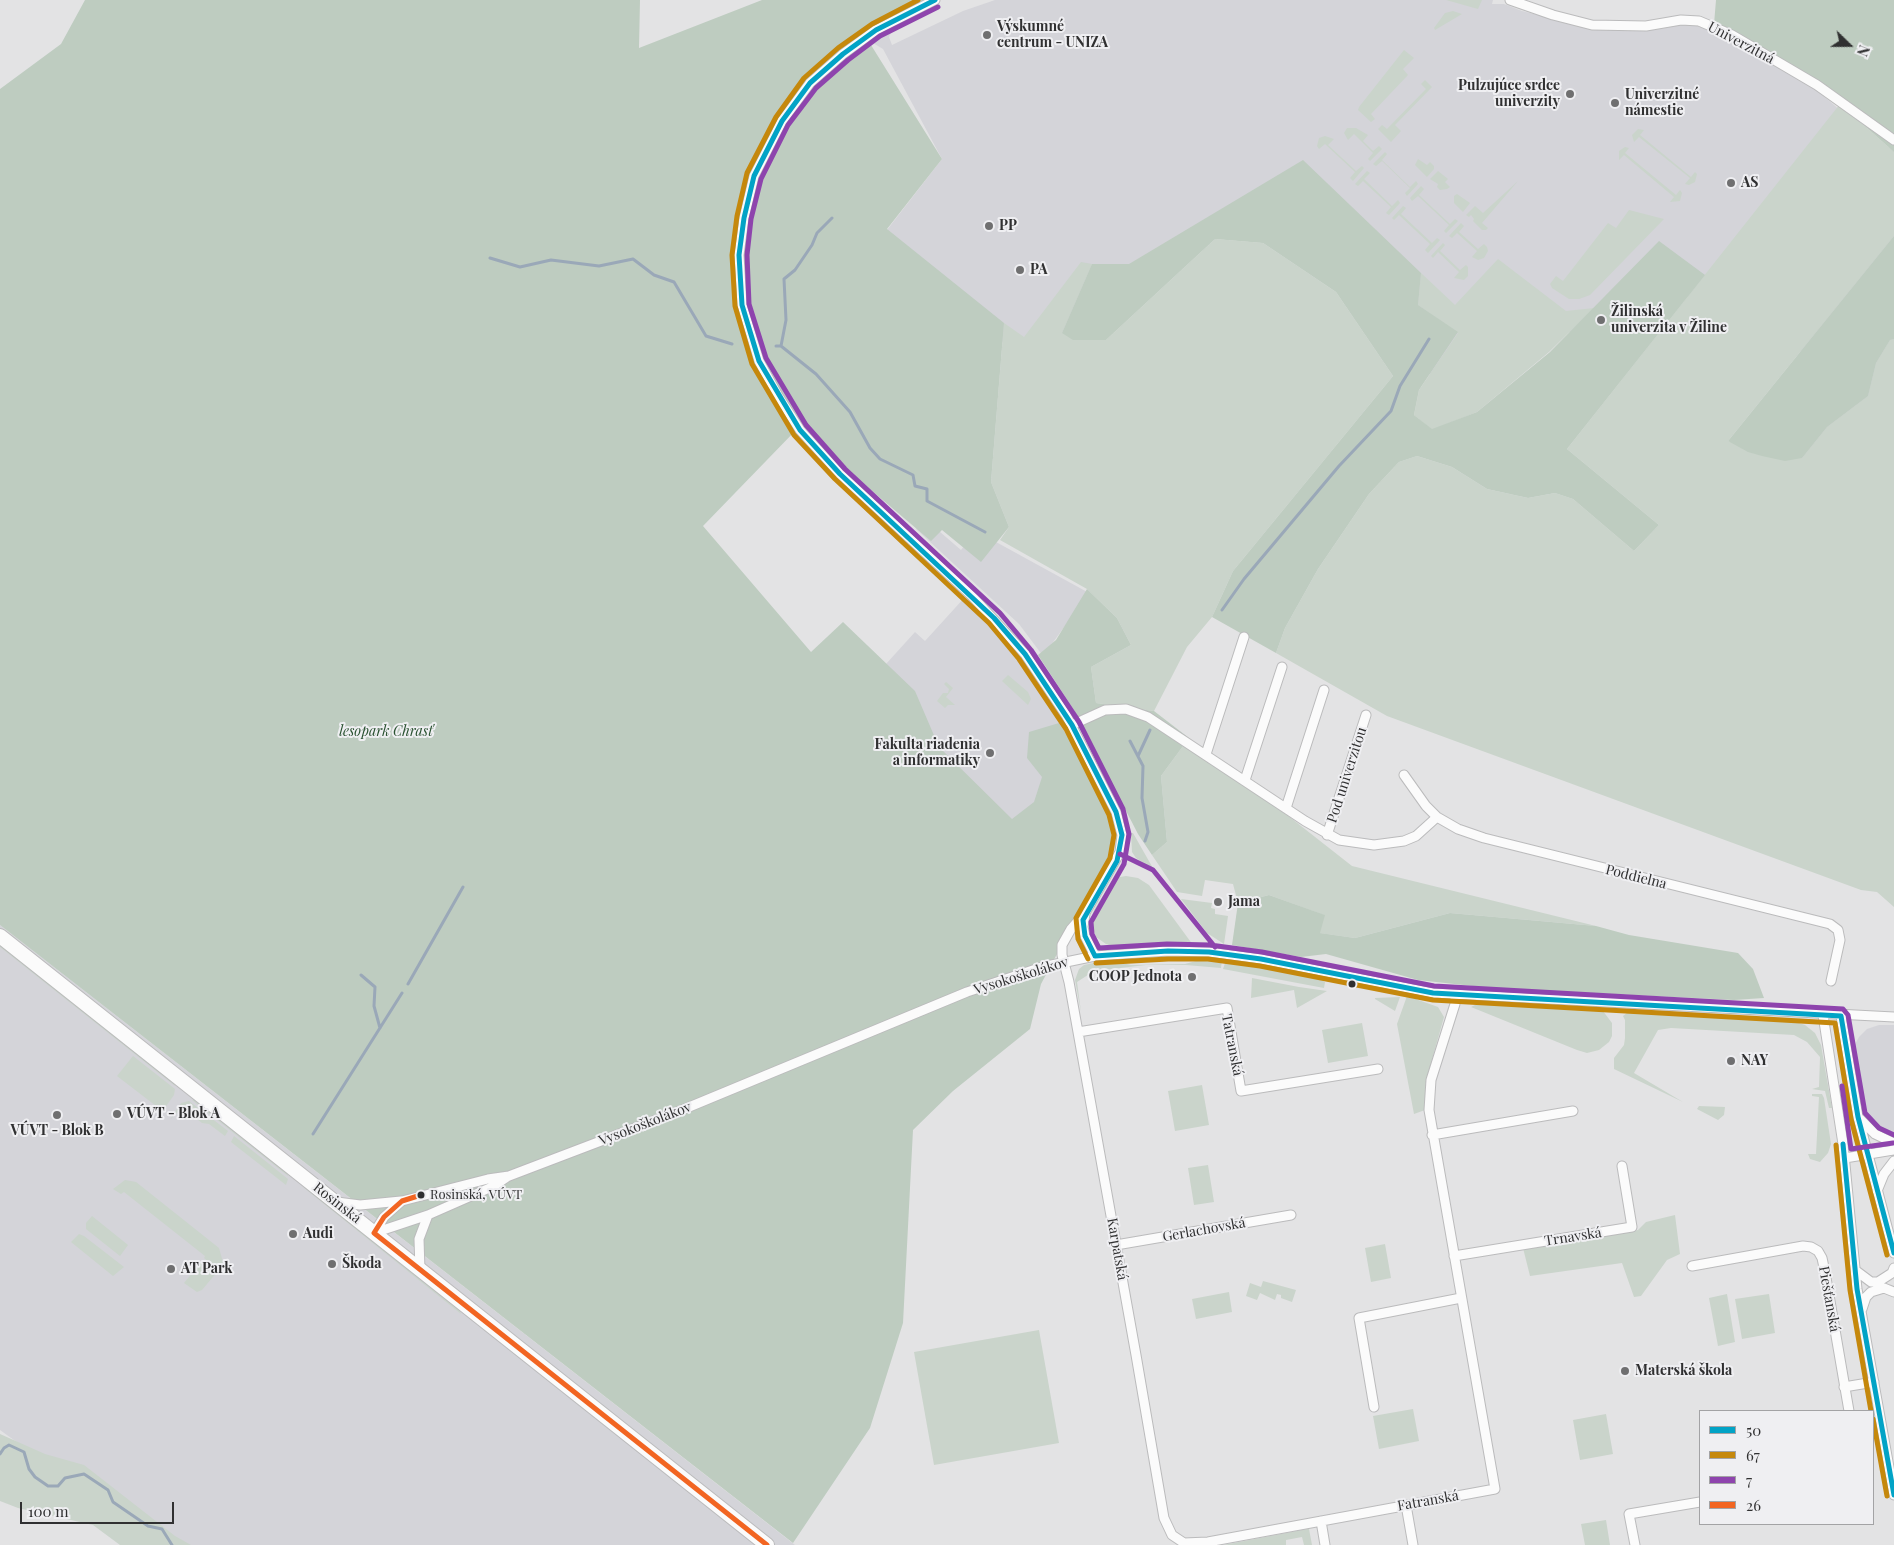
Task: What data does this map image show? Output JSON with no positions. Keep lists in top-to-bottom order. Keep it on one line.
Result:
{"streets":{"street":["Univerzitná","Pod univerzitou","Poddielna","Vysokoškolákov","Tatranská","Rosinská","Gerlachovská","Trnavská","Karpatská","Piešťanská","Fatranská"]},"crossings":[["Pod univerzitou","Poddielna"],["Pod univerzitou","Karpatská"],["Vysokoškolákov","Rosinská"],["Vysokoškolákov","Karpatská"],["Vysokoškolákov","Fatranská"],["Tatranská","Karpatská"],["Gerlachovská","Karpatská"],["Trnavská","Fatranská"],["Karpatská","Fatranská"]],"parks":["lesopark Chrasť"],"places":["Výskumné centrum - UNIZA","Pulzujúce srdce univerzity","Univerzitné námestie","AS","PP","PA","Žilinská univerzita v Žiline","Fakulta riadenia a informatiky","Jama","COOP Jednota","NAY","VÚVT - Blok A","VÚVT - Blok B","Rosinská, VÚVT","Audi","Škoda","AT Park","Materská škola"],"lines":["transit line 50","transit line 67","transit line 7","transit line 26"],"legend":["50","67","7","26"],"scale_bar":"100 m","north":"right"}
